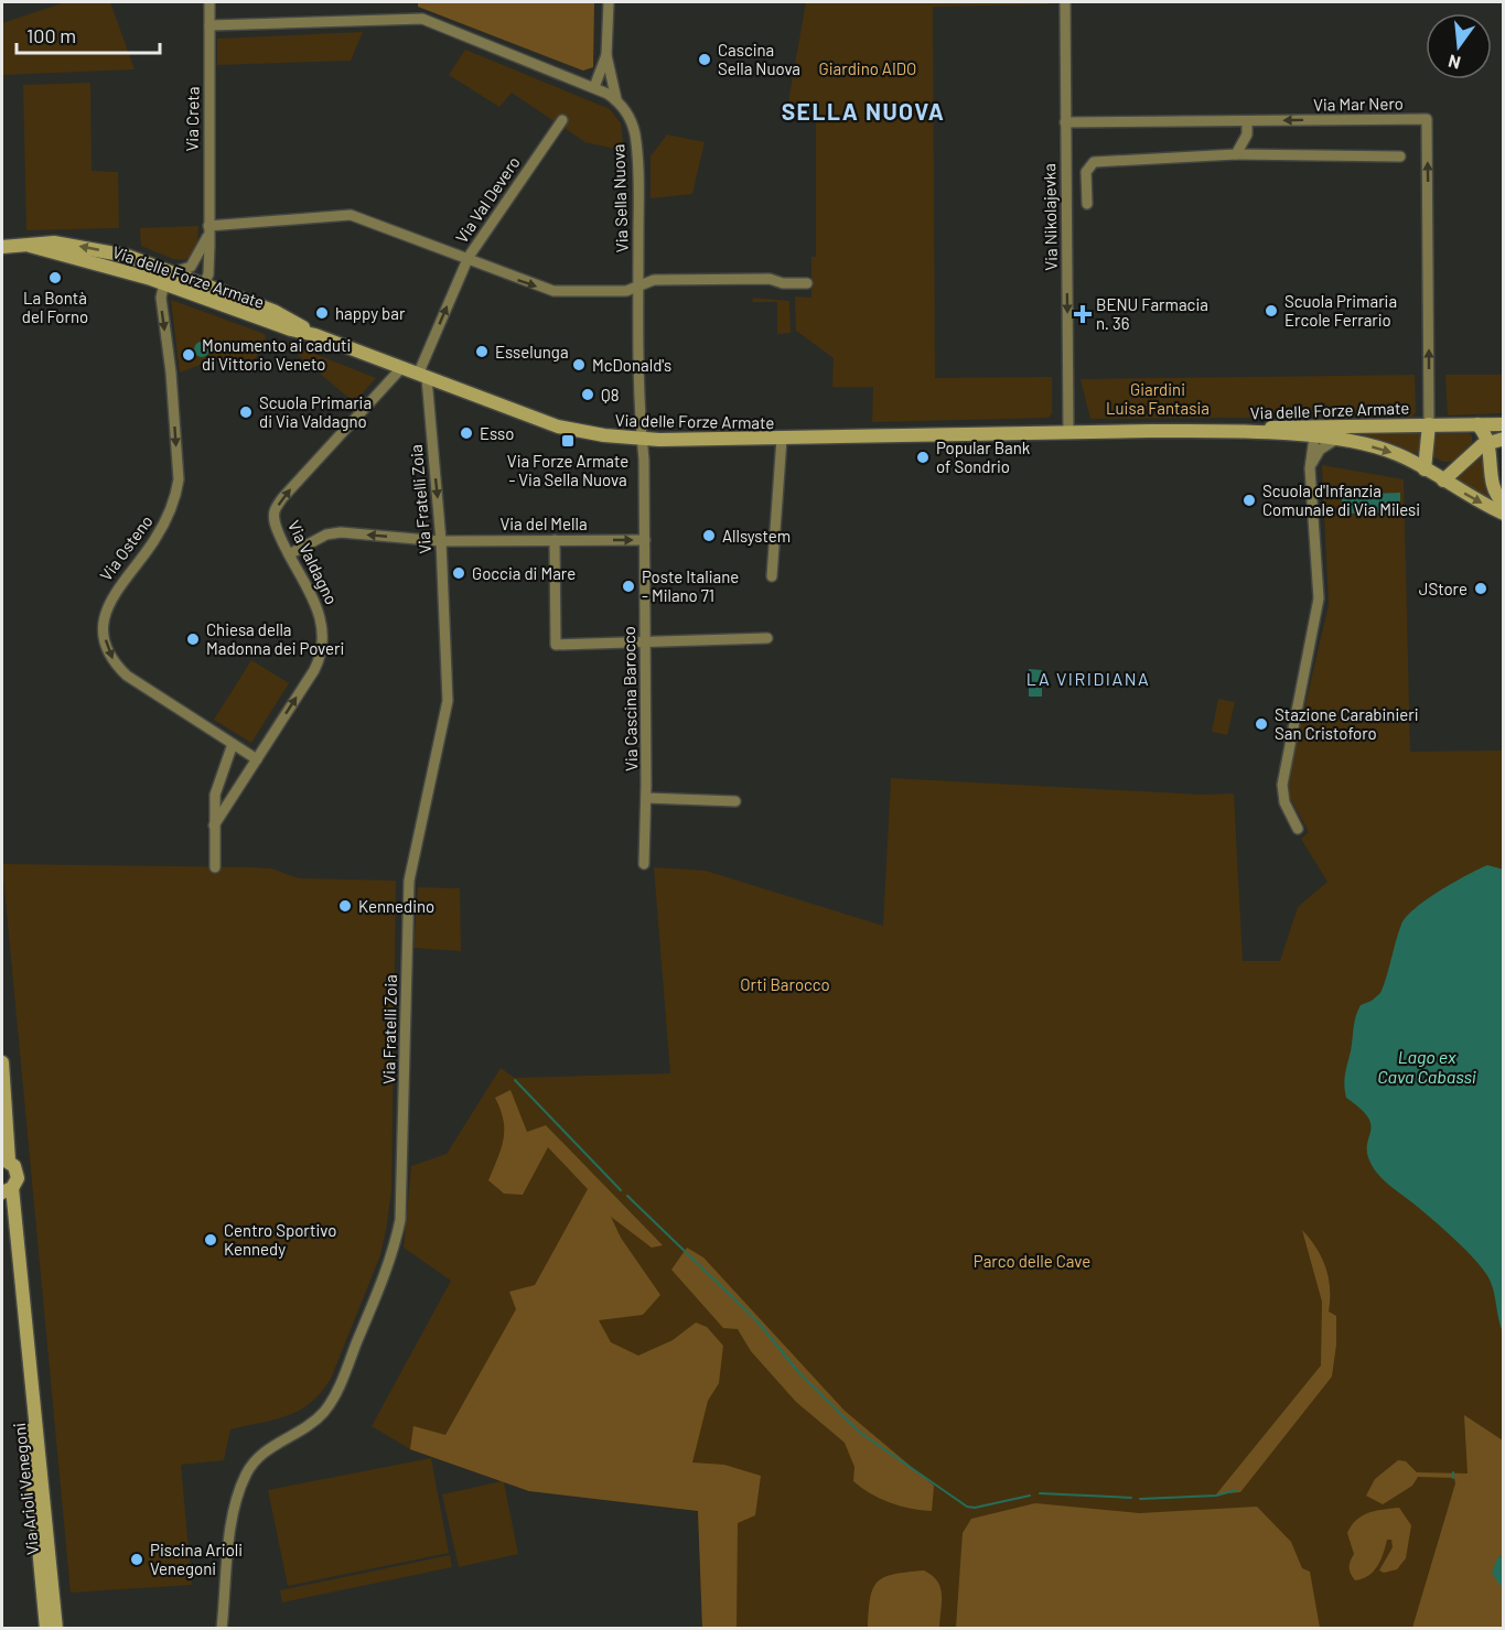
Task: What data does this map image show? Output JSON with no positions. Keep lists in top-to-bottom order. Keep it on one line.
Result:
{"streets":{"street":["Via Mar Nero","Via Creta","Via Sella Nuova","Via Val Devero","Via Nikolajevka","Via delle Forze Armate","Via Fratelli Zoia","Via del Mella","Via Osteno","Via Valdagno","Via Cascina Barocco","Via Arioli Venegoni"]},"crossings":[["Via Mar Nero","Via Nikolajevka"],["Via Mar Nero","Via delle Forze Armate"],["Via Creta","Via delle Forze Armate"],["Via Creta","Via Osteno"],["Via Sella Nuova","Via delle Forze Armate"],["Via Sella Nuova","Via Cascina Barocco"],["Via Val Devero","Via delle Forze Armate"],["Via Val Devero","Via Fratelli Zoia"],["Via Nikolajevka","Via delle Forze Armate"],["Via delle Forze Armate","Via Fratelli Zoia"],["Via delle Forze Armate","Via Osteno"],["Via delle Forze Armate","Via Valdagno"],["Via delle Forze Armate","Via Cascina Barocco"],["Via Fratelli Zoia","Via del Mella"],["Via del Mella","Via Valdagno"],["Via del Mella","Via Cascina Barocco"],["Via Osteno","Via Valdagno"]],"one_way":["Via Val Devero","Via Nikolajevka","Via Osteno","Via Valdagno"],"districts":["SELLA NUOVA","LA VIRIDIANA"],"water":["Lago ex Cava Cabassi"],"parks":["Giardino AIDO","Giardini Luisa Fantasia","Orti Barocco","Parco delle Cave"],"places":{"other":["Cascina Sella Nuova","La Bontà del Forno","Scuola Primaria Ercole Ferrario","happy bar","Esselunga","Monumento ai caduti di Vittorio Veneto","McDonald's","Q8","Scuola Primaria di Via Valdagno","Esso","Popular Bank of Sondrio","Scuola d'Infanzia Comunale di Via Milesi","Allsystem","Goccia di Mare","Poste Italiane - Milano 71","JStore","Chiesa della Madonna dei Poveri","Stazione Carabinieri San Cristoforo","Kennedino","Centro Sportivo Kennedy","Piscina Arioli Venegoni"],"health":["BENU Farmacia n. 36"],"transit":["Via Forze Armate - Via Sella Nuova"]},"scale_bar":"100 m","north":"bottom"}
